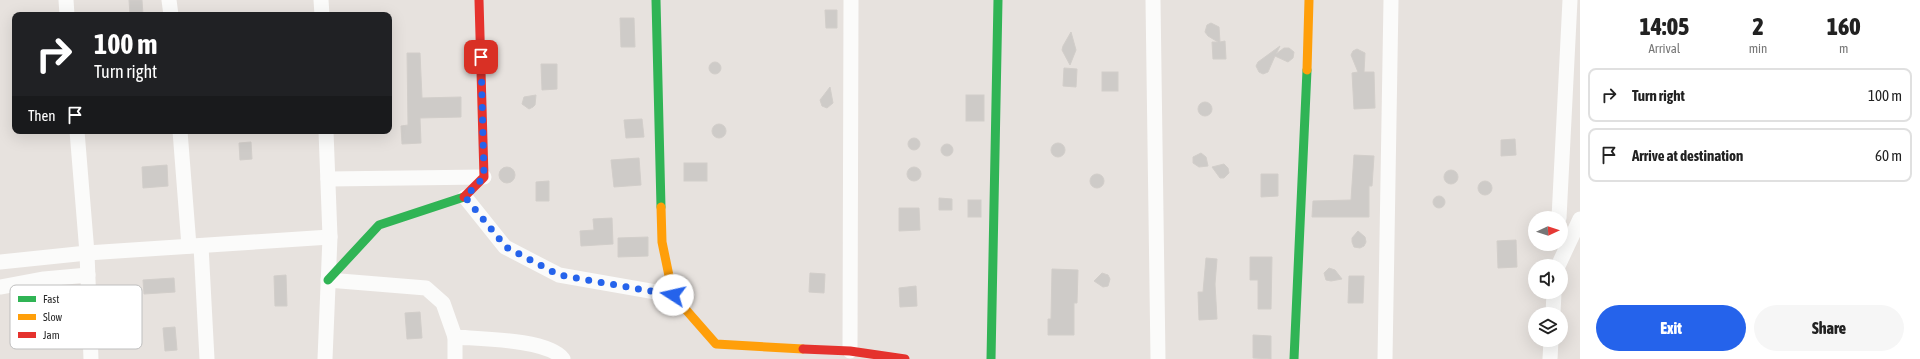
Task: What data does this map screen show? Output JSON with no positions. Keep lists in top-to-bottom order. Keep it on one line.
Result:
{"legend":["Fast","Slow","Jam"],"north":"right","page":{"eta":["14:05","Arrival","2","min","160","m"],"turn":["100 m","Turn right"],"list":[{"name":"Turn right","value":"100 m"},{"name":"Arrive at destination","value":"60 m"}],"then":"Then","buttons":["Exit","Share"]}}
